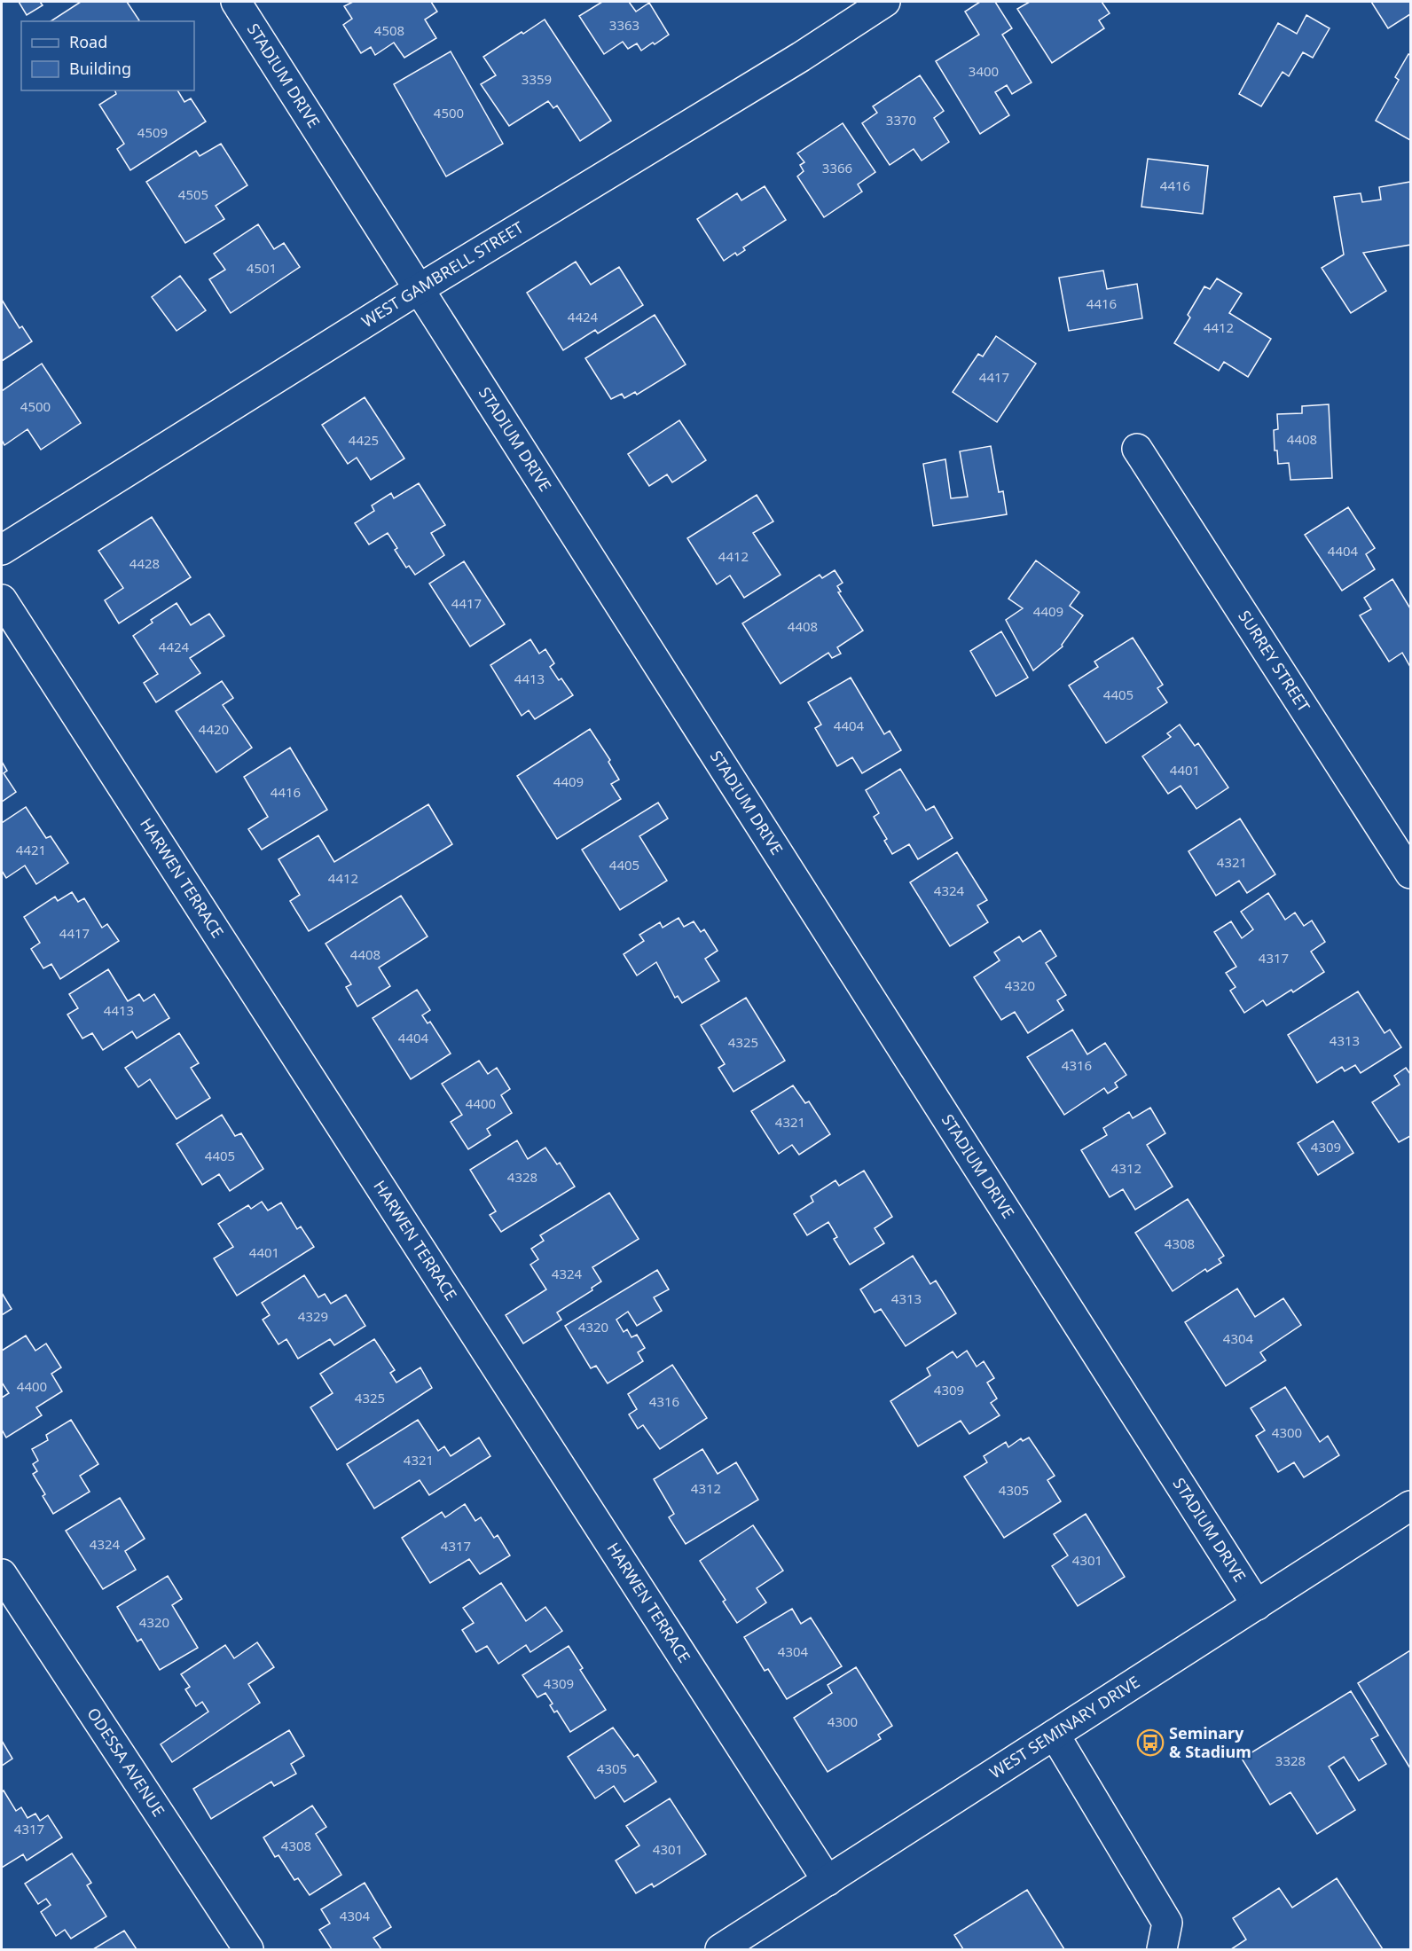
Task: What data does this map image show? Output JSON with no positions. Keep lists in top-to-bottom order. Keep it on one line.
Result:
{"streets":{"street":["STADIUM DRIVE","WEST GAMBRELL STREET","SURREY STREET","HARWEN TERRACE","WEST SEMINARY DRIVE","ODESSA AVENUE"]},"crossings":[["STADIUM DRIVE","WEST GAMBRELL STREET"],["STADIUM DRIVE","WEST SEMINARY DRIVE"],["HARWEN TERRACE","WEST SEMINARY DRIVE"]],"places":{"bus stop":["Seminary & Stadium"]},"house_numbers":["3363","4508","3400","3359","4500","3370","4509","3366","4416","4505","4501","4416","4424","4412","4417","4500","4408","4425","4404","4412","4428","4417","4409","4408","4424","4413","4405","4404","4420","4401","4409","4416","4421","4321","4405","4412","4324","4417","4408","4317","4320","4413","4404","4313","4325","4316","4400","4321","4309","4405","4312","4328","4308","4401","4324","4313","4329","4320","4304","4400","4309","4325","4316","4300","4321","4312","4305","4324","4317","4301","4320","4304","4309","4300","3328","4305","4317","4308","4301","4304"],"legend":["Road","Building"]}
